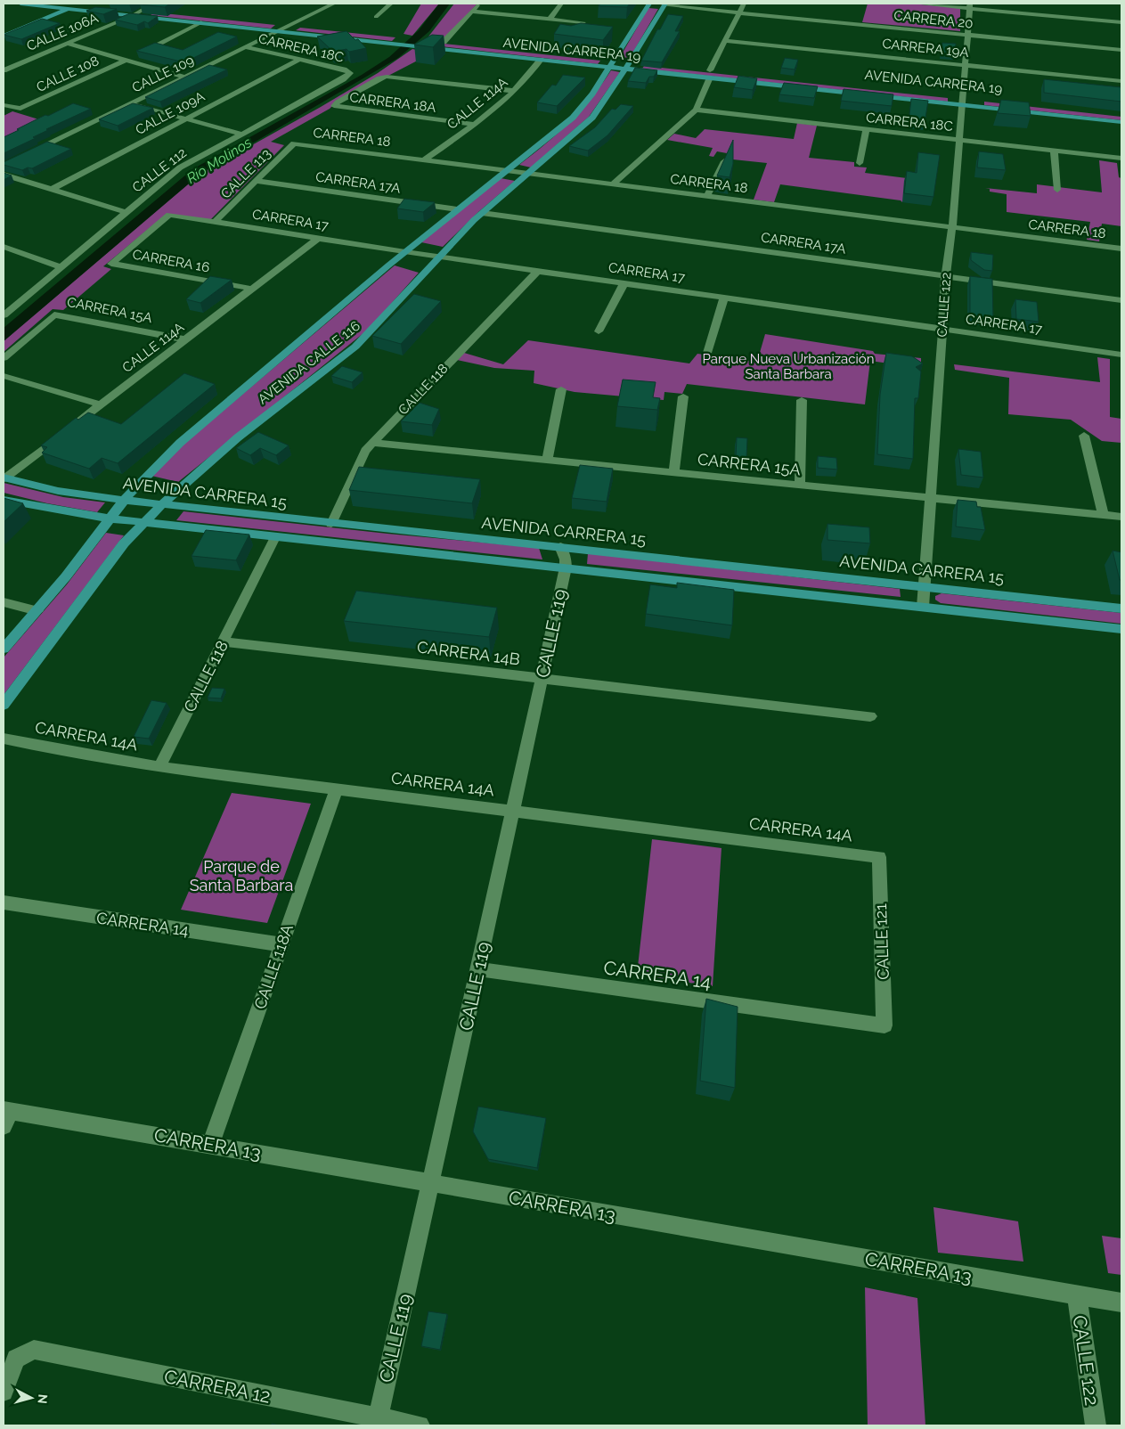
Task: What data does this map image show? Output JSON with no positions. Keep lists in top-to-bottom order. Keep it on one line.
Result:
{"streets":{"main road":["AVENIDA CARRERA 19","AVENIDA CALLE 116","AVENIDA CARRERA 15"],"street":["CARRERA 20","CALLE 106A","CARRERA 18C","CARRERA 19A","CALLE 108","CALLE 109","CARRERA 18A","CALLE 114A","CALLE 109A","CARRERA 18","CALLE 112","CALLE 113","CARRERA 17A","CARRERA 17","CARRERA 16","CALLE 122","CARRERA 15A","CALLE 118","CALLE 119","CARRERA 14B","CARRERA 14A","CARRERA 14","CALLE 121","CALLE 118A","CARRERA 13","CARRERA 12"]},"crossings":[["CARRERA 20","CALLE 122"],["CARRERA 20","AVENIDA CALLE 116"],["CALLE 106A","AVENIDA CARRERA 19"],["CARRERA 18C","CALLE 109"],["CARRERA 18C","CALLE 109A"],["CARRERA 18C","CALLE 112"],["CARRERA 18C","CALLE 122"],["CARRERA 19A","CALLE 122"],["AVENIDA CARRERA 19","CALLE 109"],["AVENIDA CARRERA 19","CALLE 114A"],["AVENIDA CARRERA 19","CALLE 122"],["AVENIDA CARRERA 19","AVENIDA CALLE 116"],["CARRERA 18A","CALLE 114A"],["CALLE 114A","CARRERA 18"],["CALLE 114A","CARRERA 17"],["CALLE 114A","CARRERA 16"],["CALLE 114A","CARRERA 15A"],["CALLE 114A","AVENIDA CARRERA 15"],["CARRERA 18","CALLE 113"],["CARRERA 18","CALLE 122"],["CARRERA 18","AVENIDA CALLE 116"],["CALLE 113","CARRERA 17A"],["CALLE 113","CARRERA 17"],["CARRERA 17A","CALLE 122"],["CARRERA 17A","AVENIDA CALLE 116"],["CARRERA 17","CARRERA 16"],["CARRERA 17","CALLE 122"],["CARRERA 17","AVENIDA CALLE 116"],["CARRERA 17","CALLE 118"],["CALLE 122","CARRERA 15A"],["CALLE 122","AVENIDA CARRERA 15"],["CALLE 122","CARRERA 13"],["CARRERA 15A","CALLE 118"],["AVENIDA CALLE 116","AVENIDA CARRERA 15"],["CALLE 118","AVENIDA CARRERA 15"],["CALLE 118","CARRERA 14B"],["CALLE 118","CARRERA 14A"],["AVENIDA CARRERA 15","CALLE 119"],["CALLE 119","CARRERA 14B"],["CALLE 119","CARRERA 14A"],["CALLE 119","CARRERA 14"],["CALLE 119","CARRERA 13"],["CALLE 119","CARRERA 12"],["CARRERA 14A","CALLE 121"],["CARRERA 14A","CALLE 118A"],["CARRERA 14","CALLE 121"],["CARRERA 14","CALLE 118A"],["CALLE 118A","CARRERA 13"]],"water":["Río Molinos"],"parks":["Parque Nueva Urbanización Santa Barbara","Parque de Santa Barbara"],"north":"right"}
